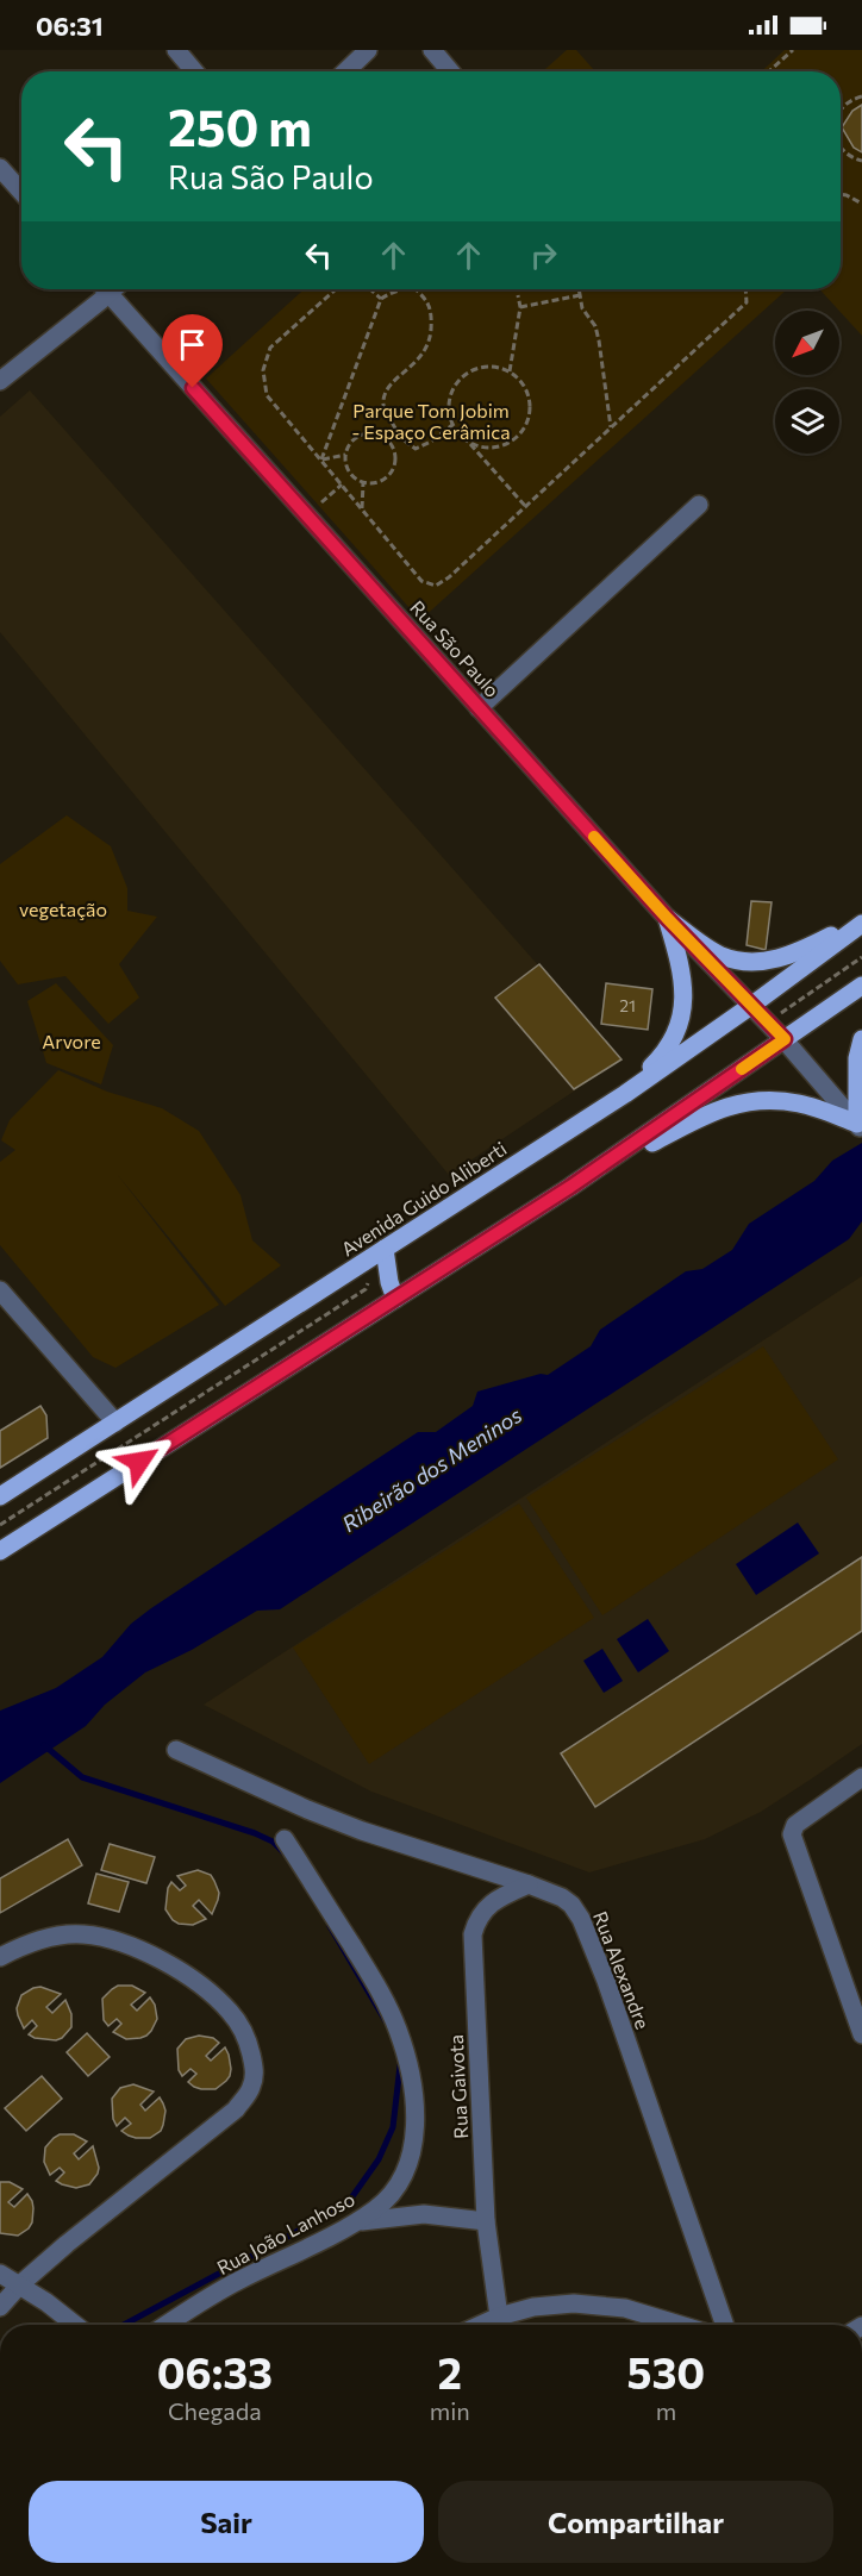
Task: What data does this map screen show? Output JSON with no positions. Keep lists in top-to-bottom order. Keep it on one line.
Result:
{"streets":{"main road":["Avenida Guido Aliberti"],"street":["Rua São Paulo","Rua Alexandre","Rua Gaivota","Rua João Lanhoso"]},"crossings":[["Rua São Paulo","Avenida Guido Aliberti"],["Rua Alexandre","Rua Gaivota"]],"water":["Ribeirão dos Meninos"],"parks":["Parque Tom Jobim - Espaço Cerâmica","vegetação","Arvore"],"house_numbers":["21"],"north":"bottom left","page":{"status":"06:31","turn":["250 m","Rua São Paulo"],"eta":["06:33","Chegada","2","min","530","m"],"buttons":["Sair","Compartilhar"]}}
